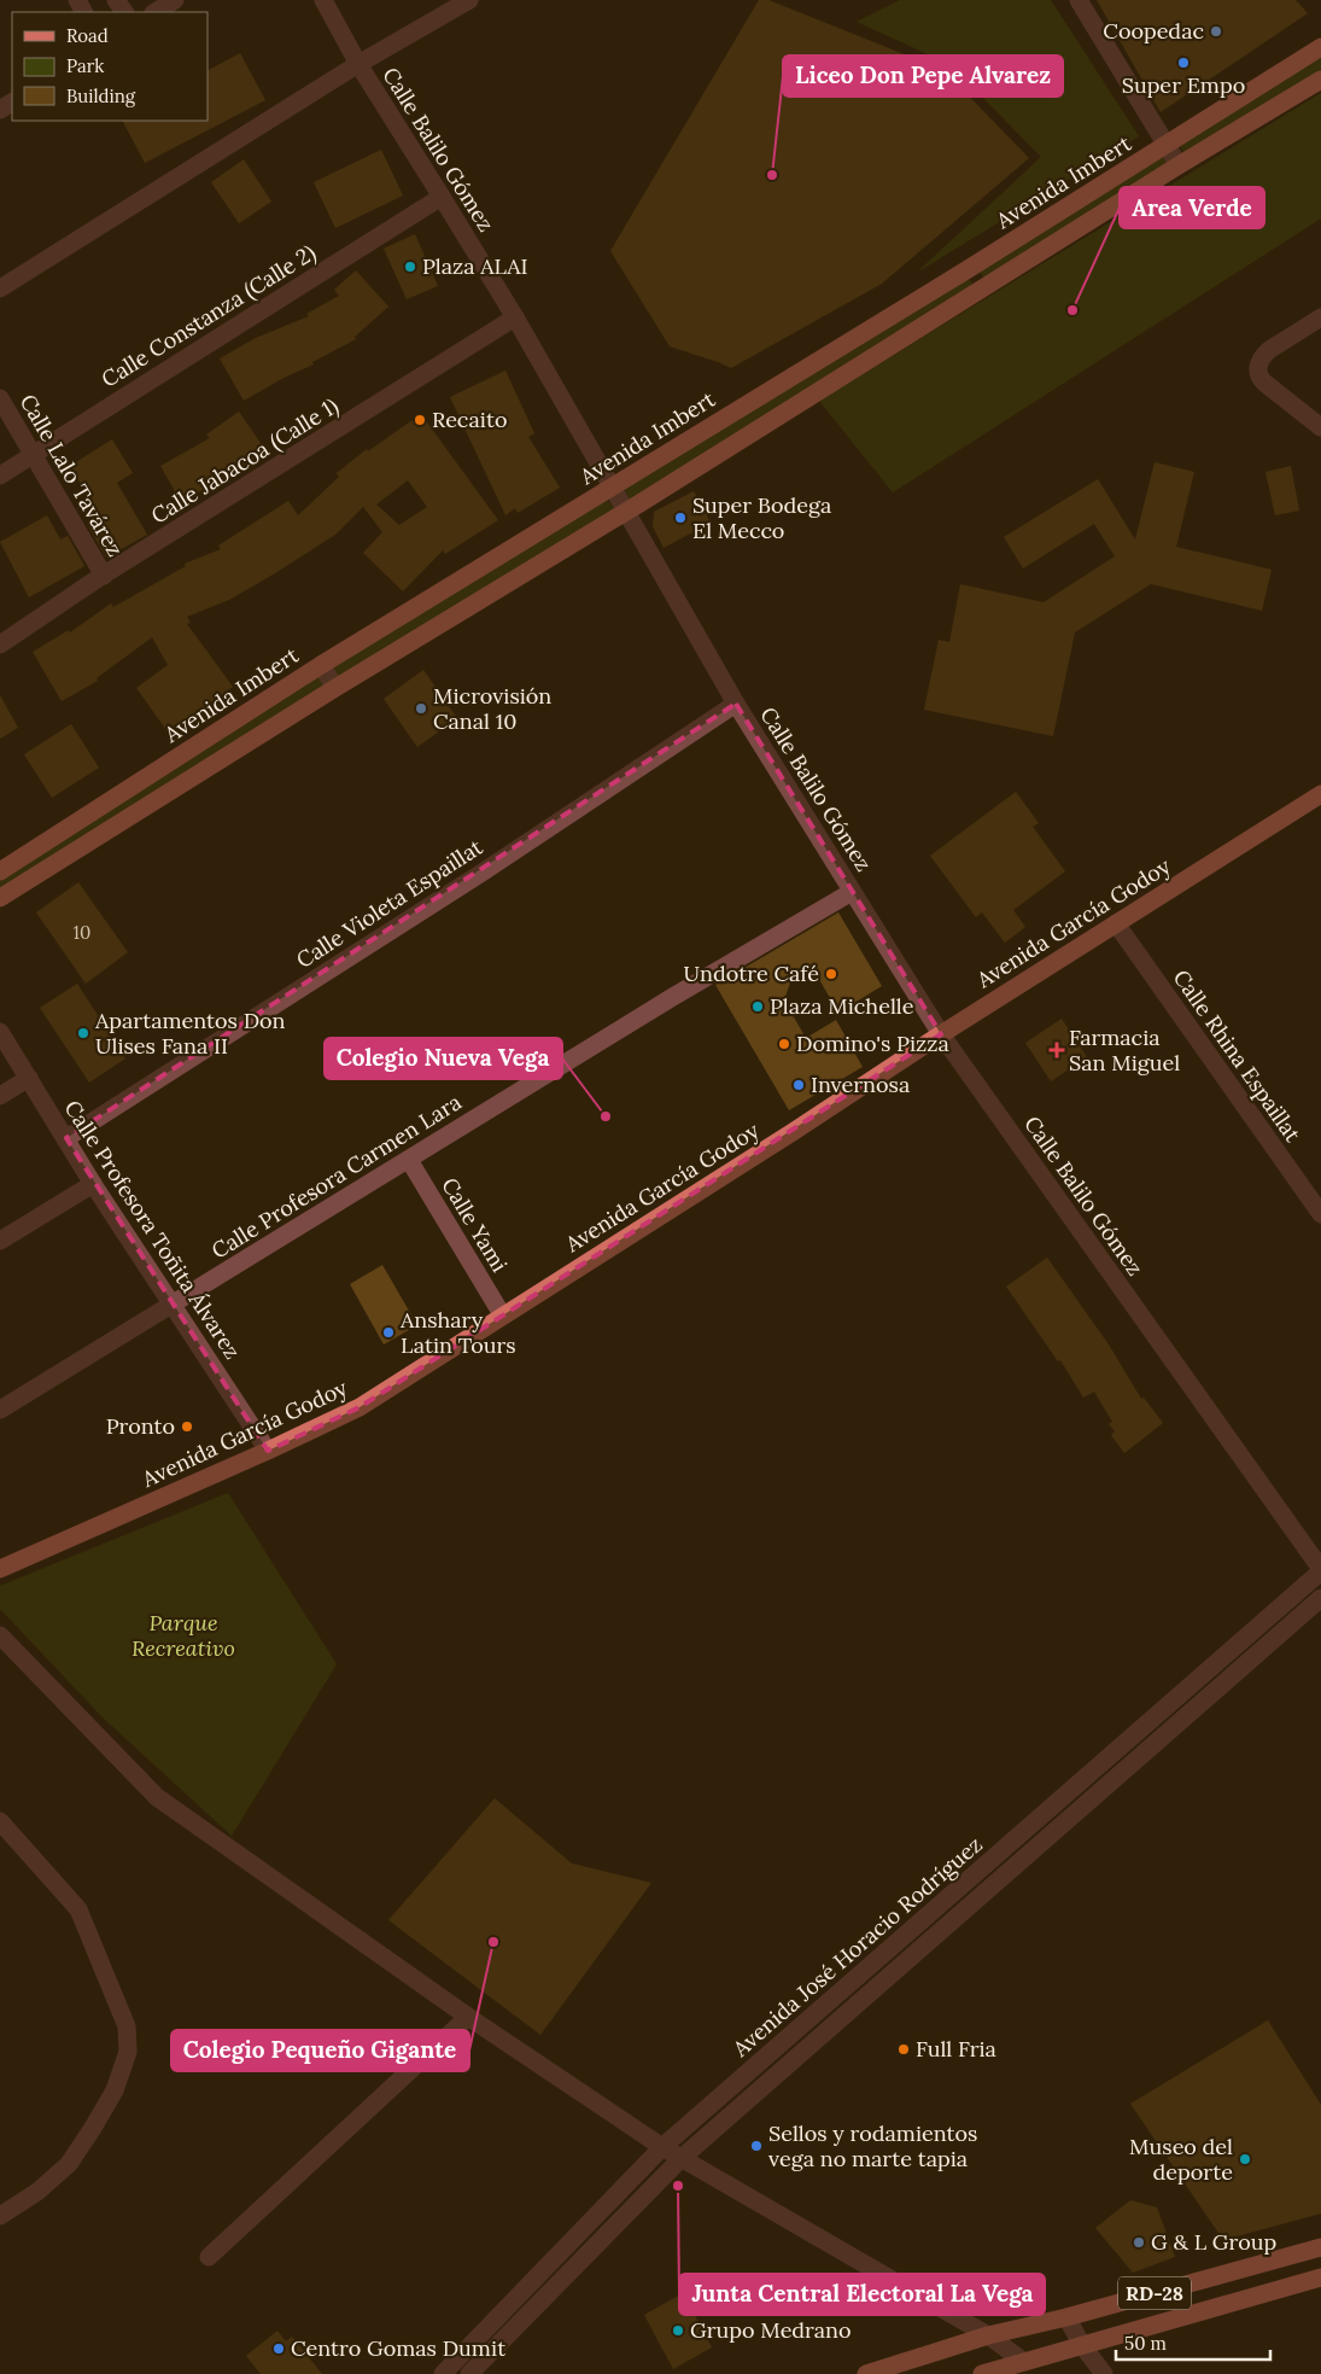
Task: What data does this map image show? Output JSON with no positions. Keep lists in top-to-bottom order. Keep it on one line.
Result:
{"streets":{"main road":["Avenida Imbert","Avenida García Godoy","RD-28"],"street":["Calle Balilo Gómez","Calle Constanza (Calle 2)","Calle Jabacoa (Calle 1)","Calle Lalo Tavárez","Calle Violeta Espaillat","Calle Rhina Espaillat","Calle Profesora Carmen Lara","Calle Yami","Calle Profesora Toñita Álvarez","Avenida José Horacio Rodríguez"]},"crossings":[["Calle Balilo Gómez","Avenida Imbert"],["Calle Balilo Gómez","Calle Constanza (Calle 2)"],["Calle Balilo Gómez","Calle Jabacoa (Calle 1)"],["Calle Balilo Gómez","Calle Violeta Espaillat"],["Calle Balilo Gómez","Avenida García Godoy"],["Calle Balilo Gómez","Calle Profesora Carmen Lara"],["Calle Balilo Gómez","Avenida José Horacio Rodríguez"],["Calle Constanza (Calle 2)","Calle Lalo Tavárez"],["Calle Jabacoa (Calle 1)","Calle Lalo Tavárez"],["Calle Violeta Espaillat","Calle Profesora Toñita Álvarez"],["Avenida García Godoy","Calle Rhina Espaillat"],["Avenida García Godoy","Calle Yami"],["Avenida García Godoy","Calle Profesora Toñita Álvarez"],["Calle Profesora Carmen Lara","Calle Yami"],["Calle Profesora Carmen Lara","Calle Profesora Toñita Álvarez"]],"parks":["Parque Recreativo"],"places":{"other":["Coopedac","Super Empo","Liceo Don Pepe Alvarez","Plaza ALAI","Area Verde","Recaito","Super Bodega El Mecco","Microvisión Canal 10","Undotre Café","Plaza Michelle","Apartamentos Don Ulises Fana II","Domino's Pizza","Invernosa","Colegio Nueva Vega","Anshary Latin Tours","Pronto","Colegio Pequeño Gigante","Full Fria","Sellos y rodamientos vega no marte tapia","Museo del deporte","Junta Central Electoral La Vega","G & L Group","Grupo Medrano","Centro Gomas Dumit"],"health":["Farmacia San Miguel"]},"house_numbers":["10"],"legend":["Road","Park","Building"],"scale_bar":"50 m"}
